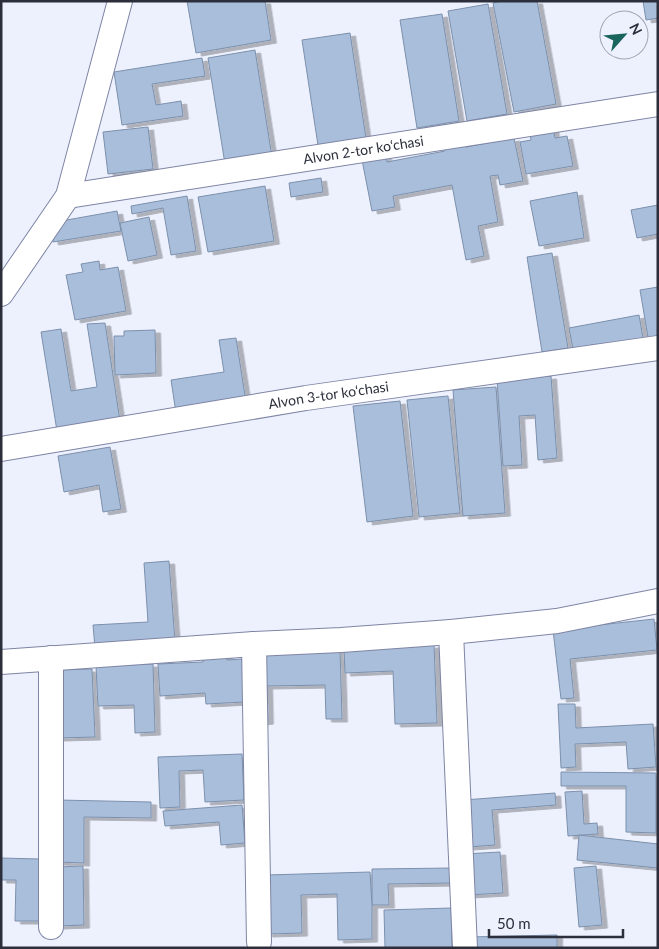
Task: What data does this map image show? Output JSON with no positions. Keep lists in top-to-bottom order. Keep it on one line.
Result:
{"streets":{"street":["Alvon 2-tor ko‘chasi","Alvon 3-tor ko‘chasi"]},"scale_bar":"50 m","north":"top right"}
